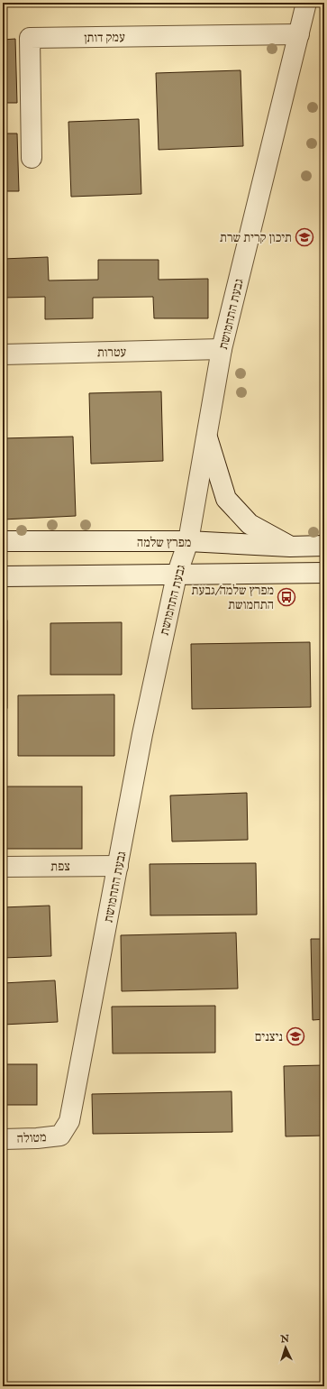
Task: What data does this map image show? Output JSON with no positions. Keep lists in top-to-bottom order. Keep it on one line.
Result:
{"streets":{"street":["עמק דותן","גבעת התחמושת","עטרות","מפרץ שלמה","צפת","מטולה"]},"crossings":[["עמק דותן","גבעת התחמושת"],["גבעת התחמושת","עטרות"],["גבעת התחמושת","מפרץ שלמה"],["גבעת התחמושת","צפת"],["גבעת התחמושת","מטולה"]],"places":{"school or university":["תיכון קרית שרת","ניצנים"],"bus stop":["מפרץ שלמה/גבעת התחמושת"]},"north":"top"}
